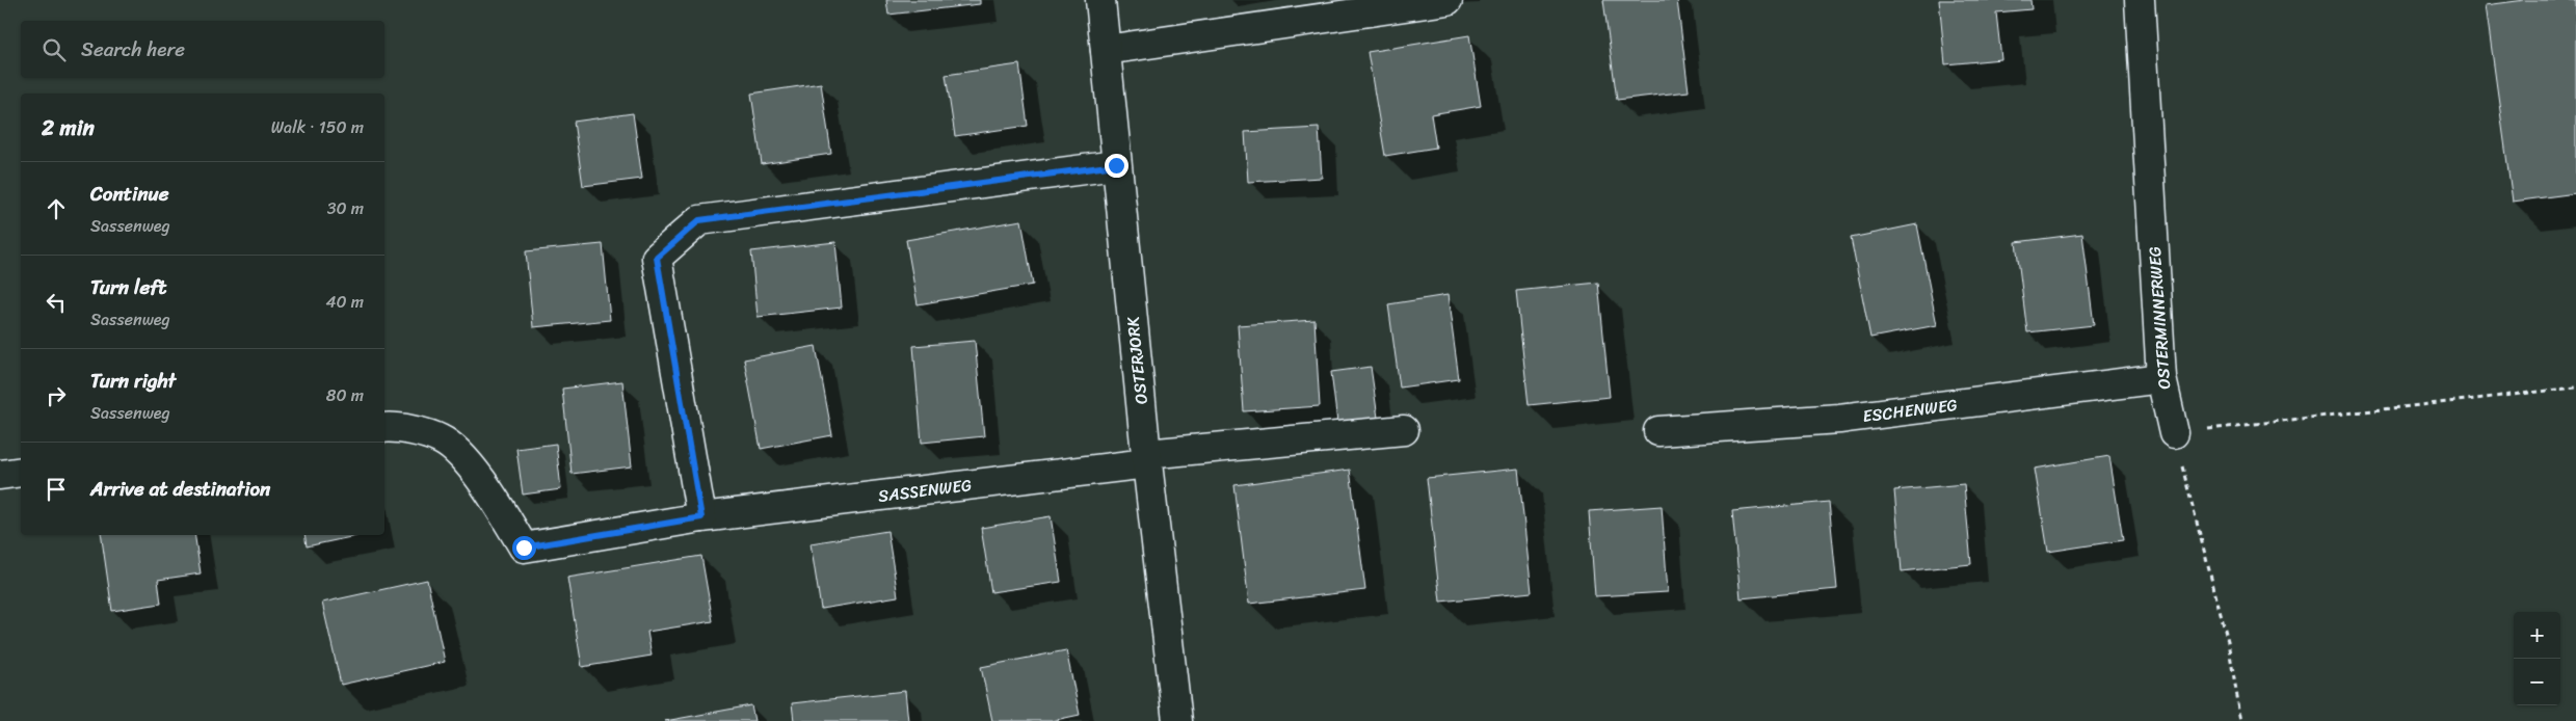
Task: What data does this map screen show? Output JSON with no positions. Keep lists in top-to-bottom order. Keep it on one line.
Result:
{"streets":{"street":["OSTERMINNERWEG","OSTERJORK","ESCHENWEG","SASSENWEG"]},"crossings":[["OSTERMINNERWEG","ESCHENWEG"],["OSTERJORK","SASSENWEG"]],"page":{"search":"Search here","heading":["2 min","Walk · 150 m"],"list":[["Continue","Sassenweg","30 m"],["Turn left","Sassenweg","40 m"],["Turn right","Sassenweg","80 m"],"Arrive at destination"],"map_buttons":["+","−"]}}
